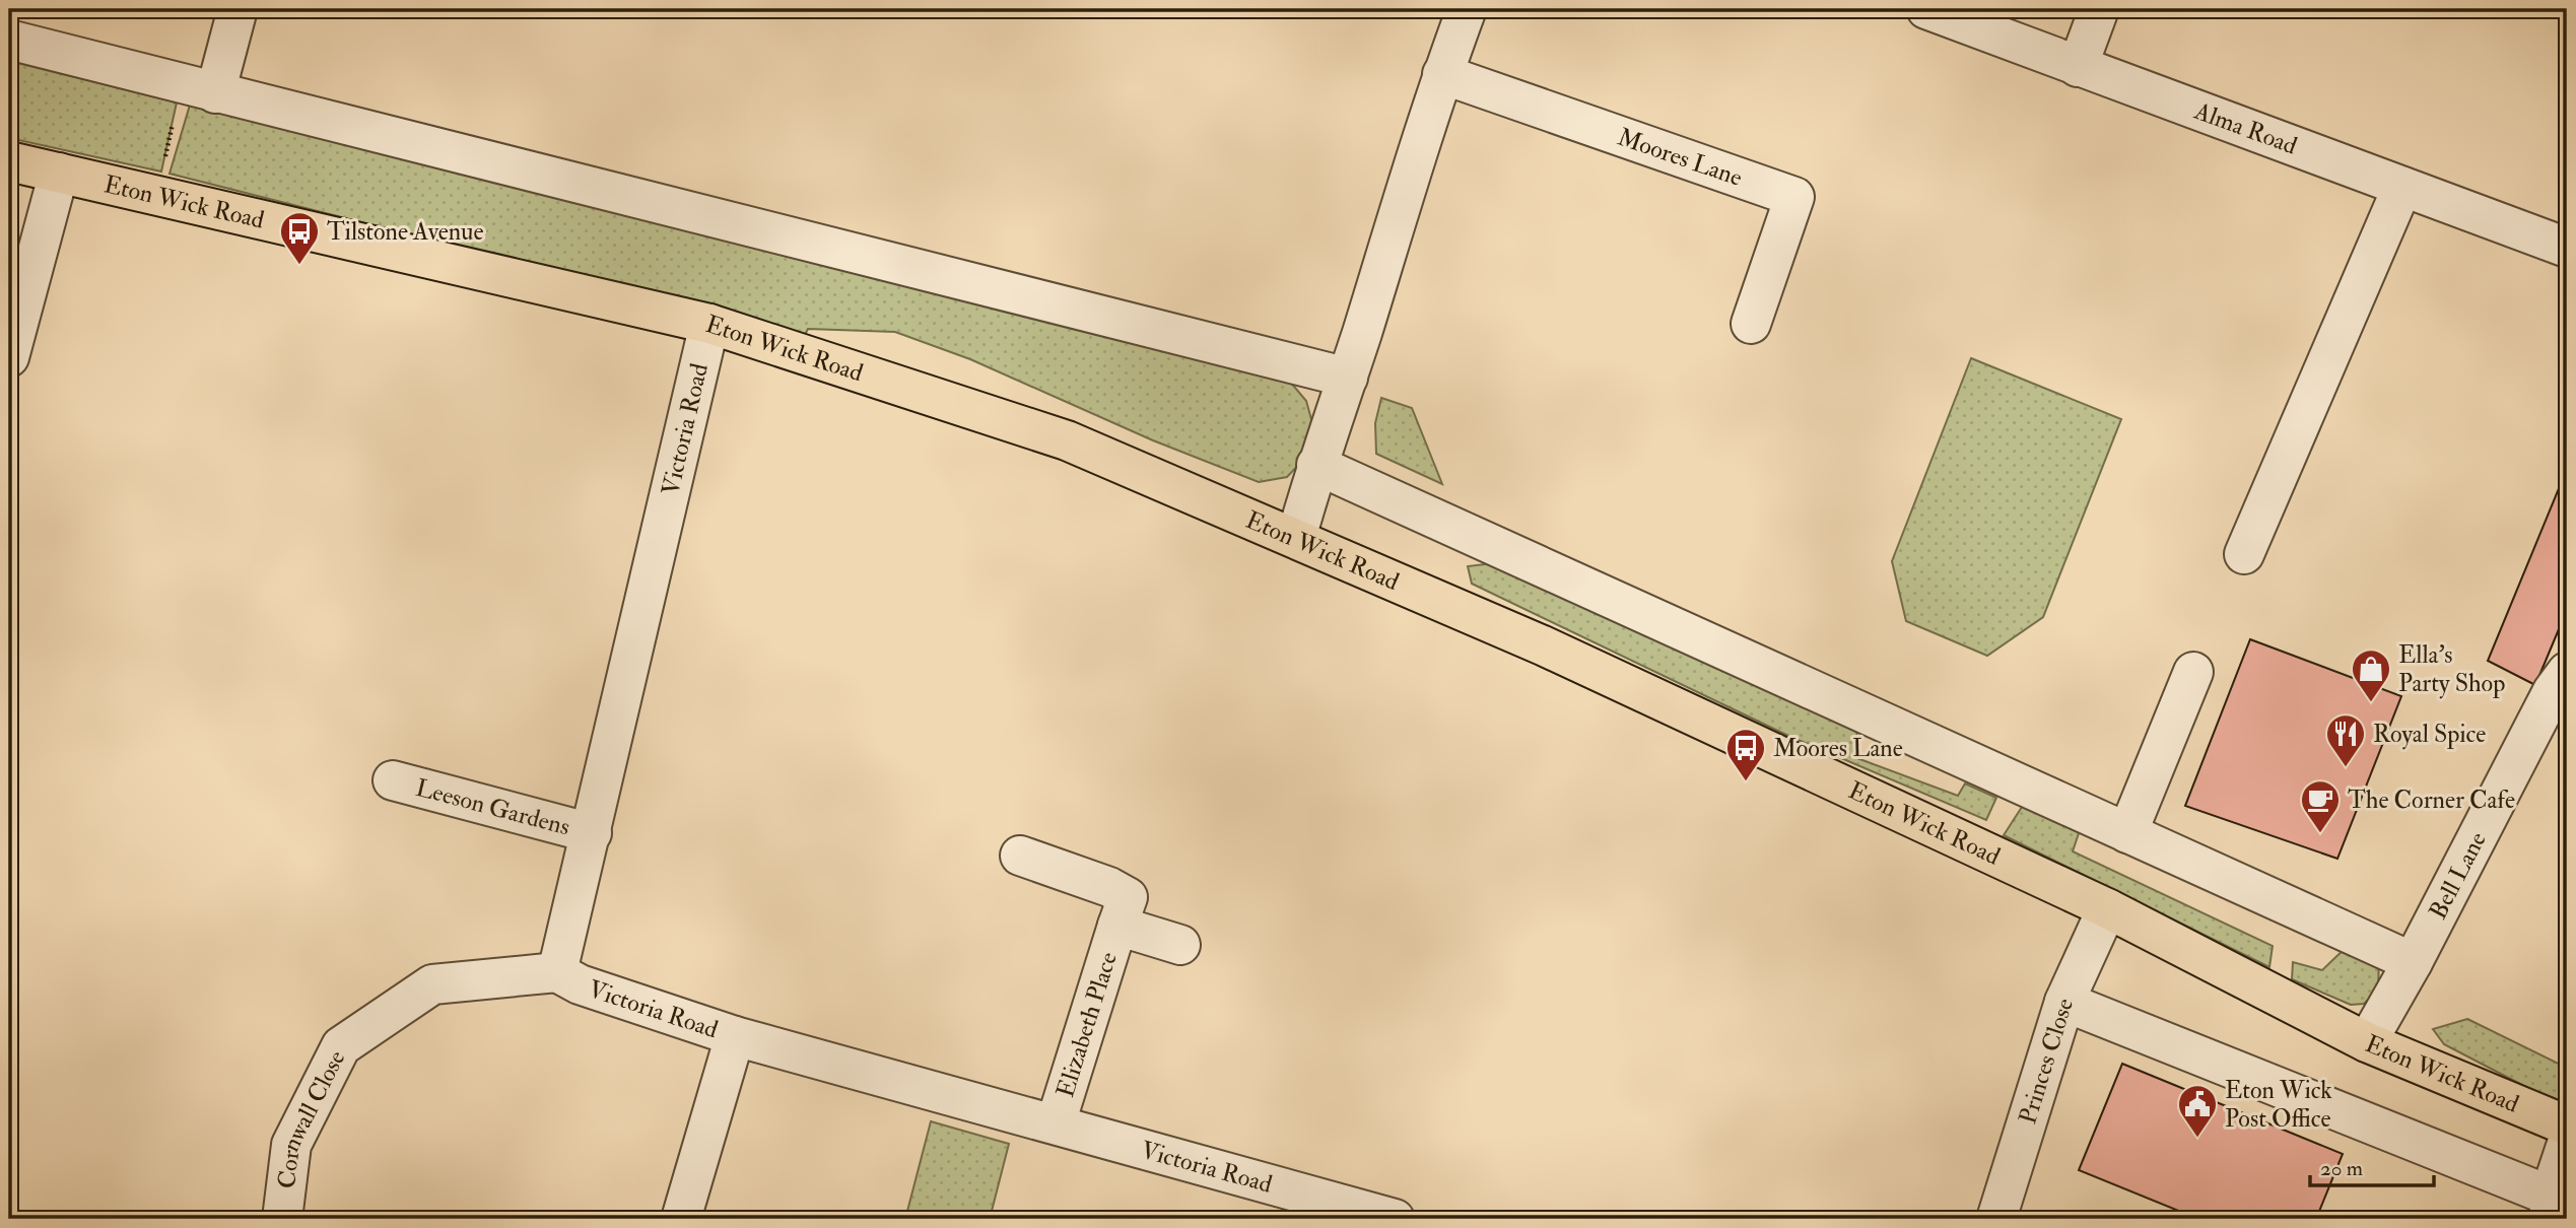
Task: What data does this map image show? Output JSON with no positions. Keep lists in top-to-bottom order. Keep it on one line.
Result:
{"streets":{"main road":["Eton Wick Road"],"street":["Alma Road","Moores Lane","Victoria Road","Leeson Gardens","Bell Lane","Elizabeth Place","Princes Close","Cornwall Close"]},"crossings":[["Eton Wick Road","Victoria Road"],["Eton Wick Road","Bell Lane"],["Eton Wick Road","Princes Close"],["Victoria Road","Leeson Gardens"],["Victoria Road","Elizabeth Place"],["Victoria Road","Cornwall Close"]],"places":{"bus stop":["Tilstone Avenue","Moores Lane"],"shop":["Ella's Party Shop"],"restaurant":["Royal Spice"],"cafe":["The Corner Cafe"],"public building":["Eton Wick Post Office"]},"scale_bar":"20 m"}
